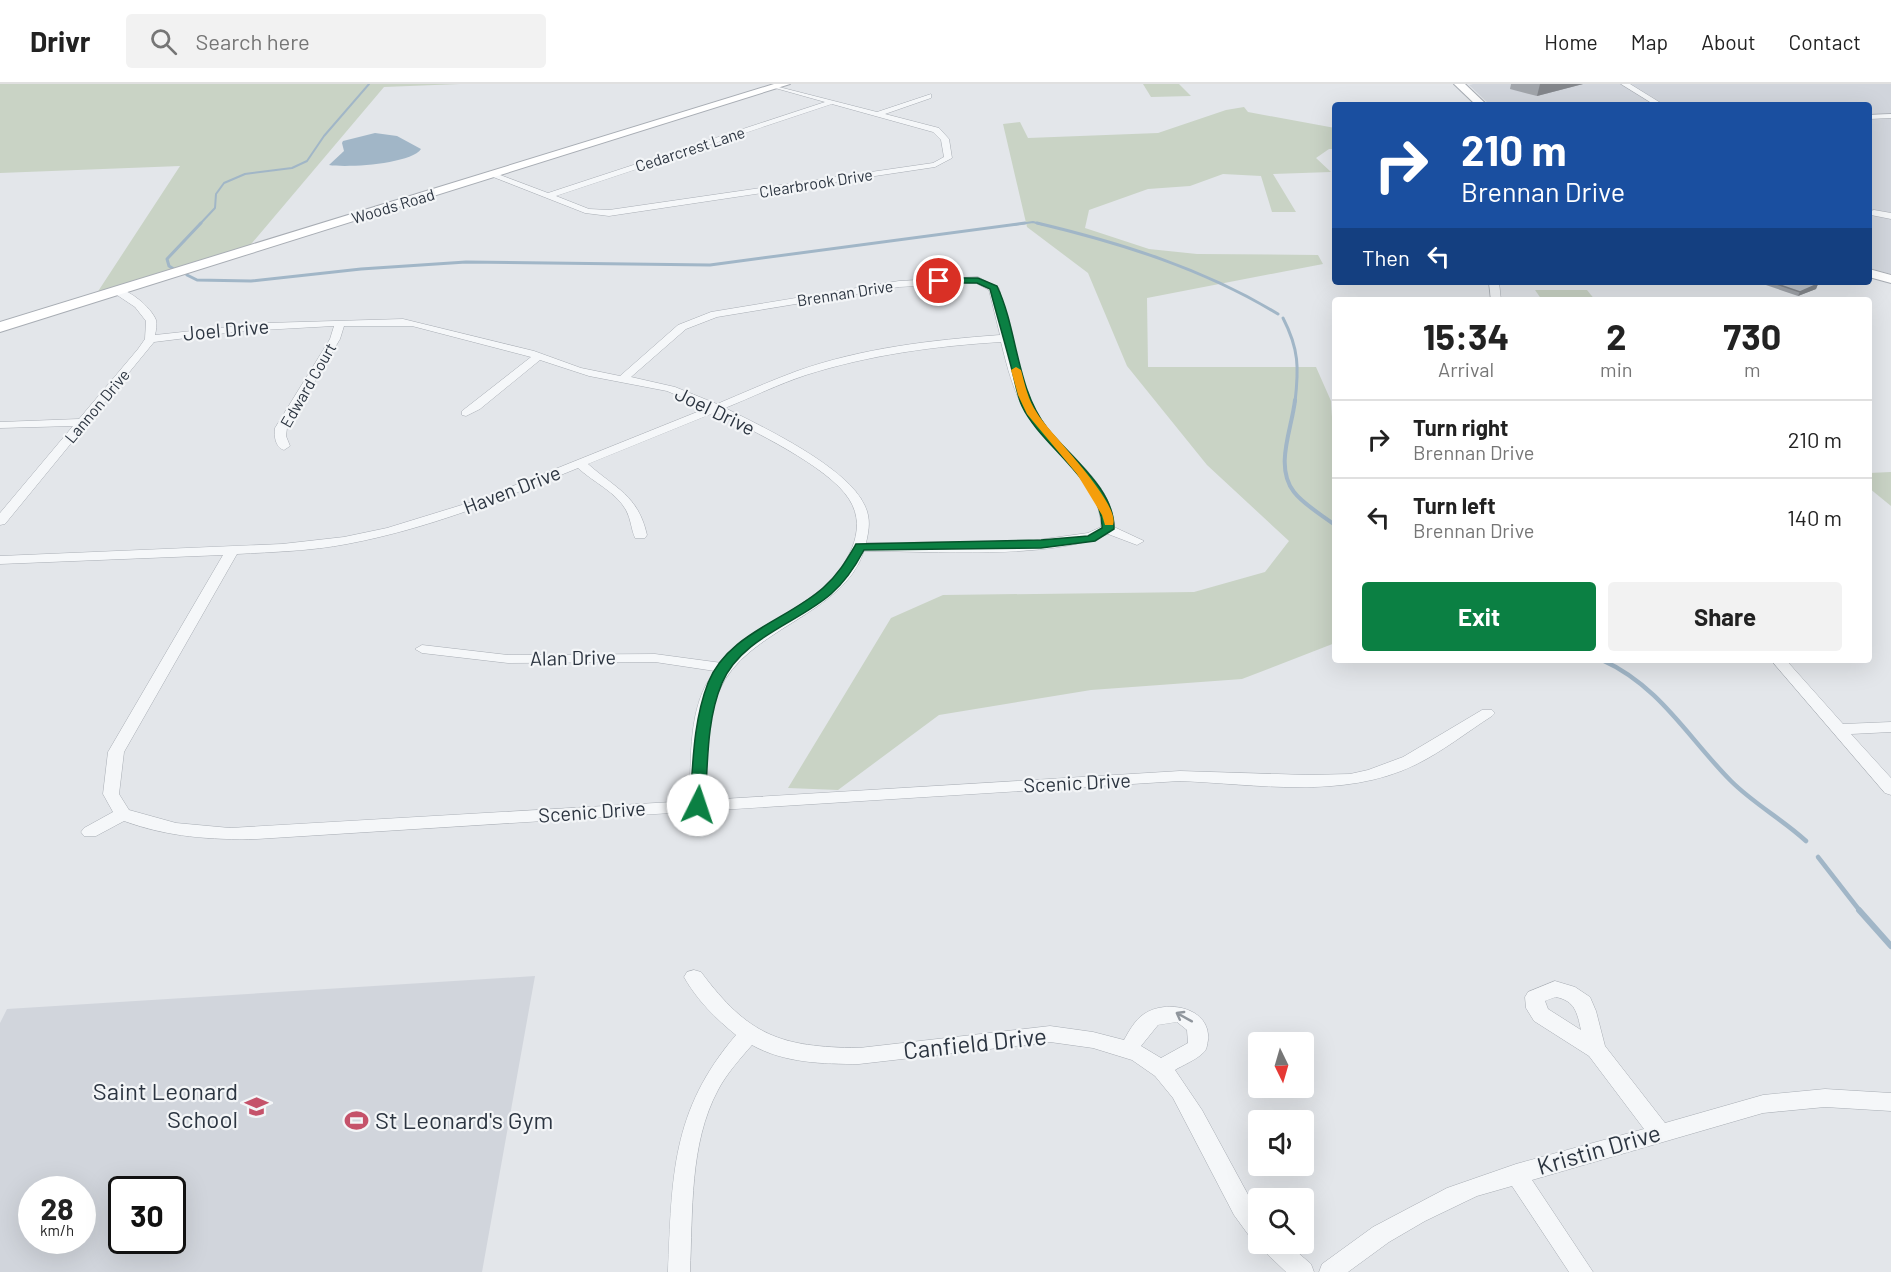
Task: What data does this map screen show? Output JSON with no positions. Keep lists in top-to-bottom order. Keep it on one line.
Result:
{"streets":{"street":["Cedarcrest Lane","Clearbrook Drive","Woods Road","Brennan Drive","Joel Drive","Edward Court","Lannon Drive","Haven Drive","Alan Drive","Scenic Drive","Canfield Drive","Kristin Drive"]},"crossings":[["Cedarcrest Lane","Clearbrook Drive"],["Clearbrook Drive","Woods Road"],["Brennan Drive","Joel Drive"],["Brennan Drive","Haven Drive"],["Joel Drive","Edward Court"],["Joel Drive","Lannon Drive"],["Joel Drive","Haven Drive"],["Joel Drive","Alan Drive"],["Joel Drive","Scenic Drive"]],"places":{"school or university":["Saint Leonard School"],"sports":["St Leonard's Gym"]},"north":"bottom","page":{"header":"Drivr","search":"Search here","nav":["Home","Map","About","Contact"],"turn":["210 m","Brennan Drive"],"then":"Then","eta":["15:34","Arrival","2","min","730","m"],"list":[{"name":"Turn right","note":"Brennan Drive","value":"210 m"},{"name":"Turn left","note":"Brennan Drive","value":"140 m"}],"buttons":["Exit","Share"],"speed":"28 km/h","limit":"30"}}
